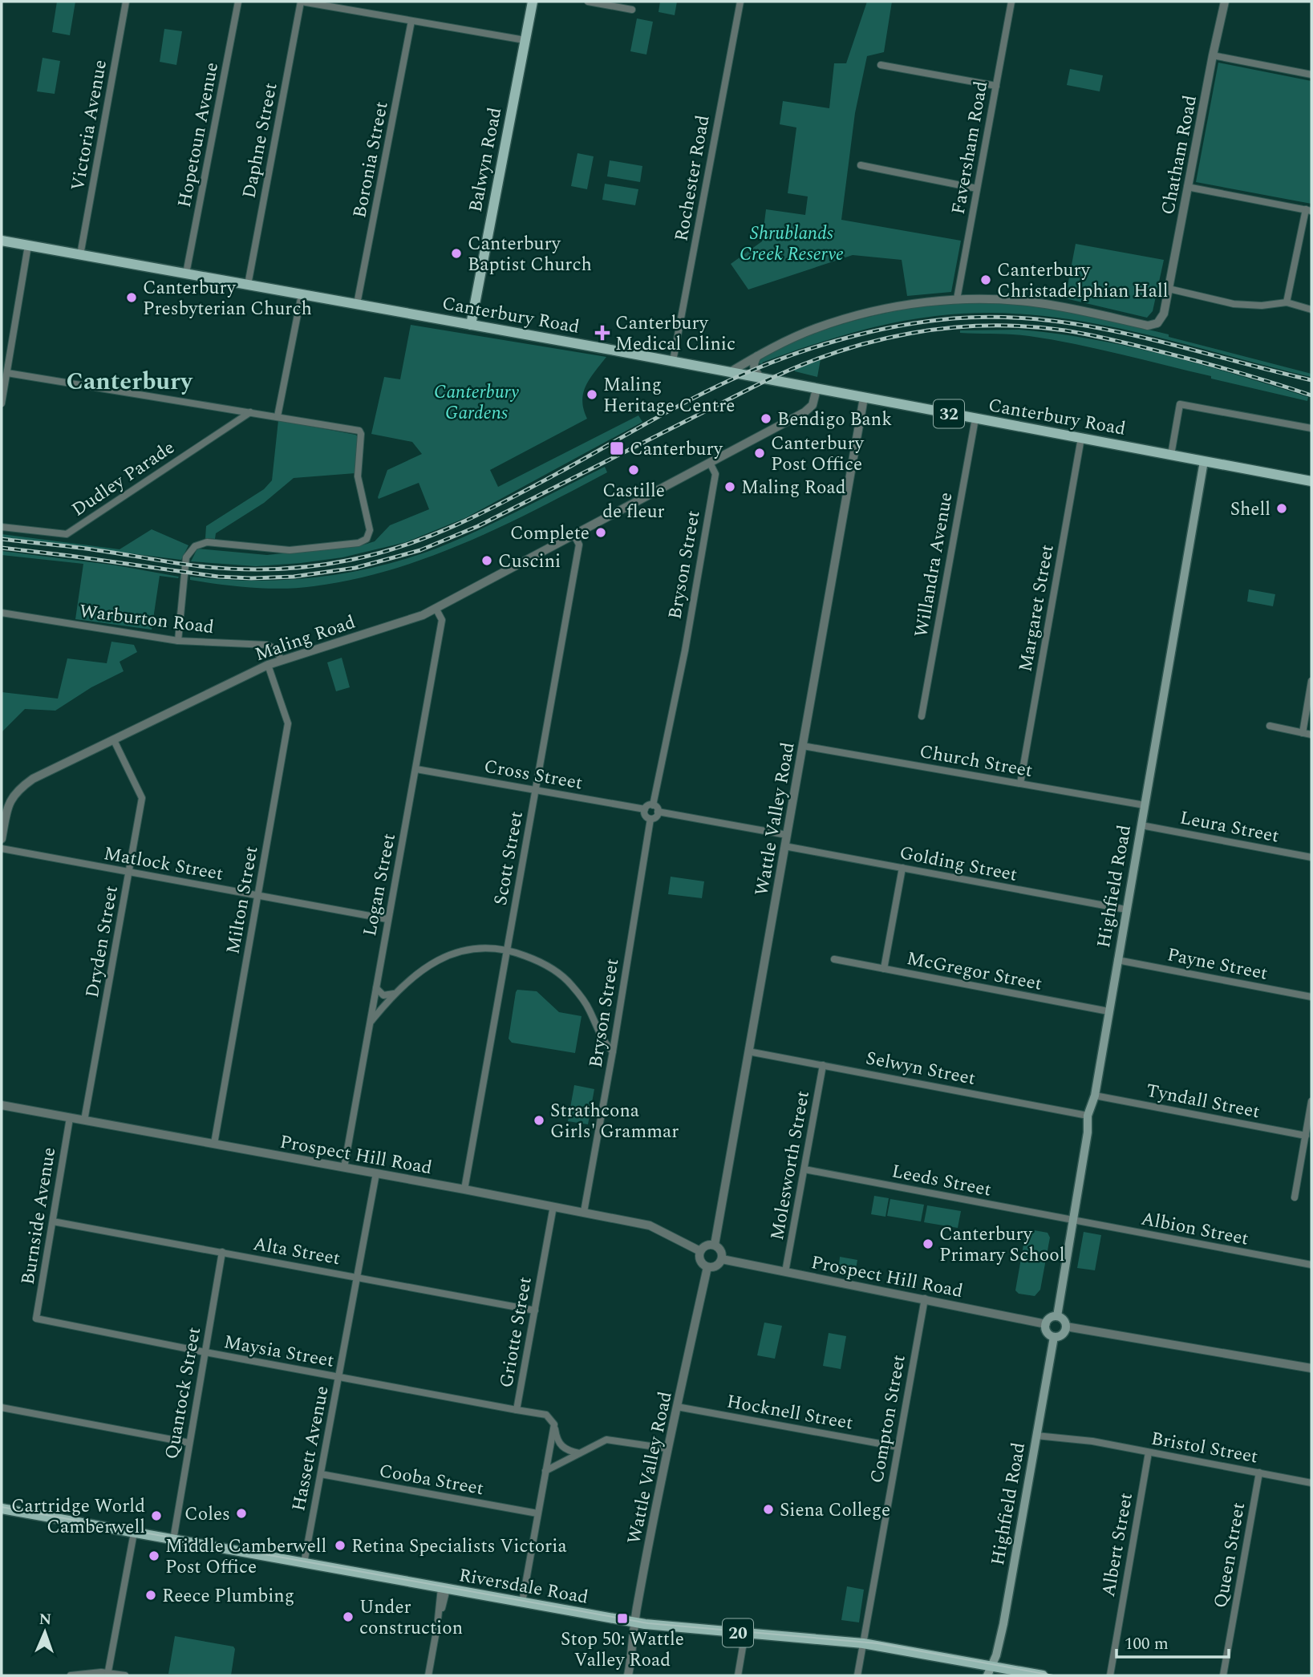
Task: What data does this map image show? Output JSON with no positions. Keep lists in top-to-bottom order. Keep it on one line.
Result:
{"streets":{"main road":["Balwyn Road","Canterbury Road","32","Highfield Road","Riversdale Road","20"],"street":["Victoria Avenue","Hopetoun Avenue","Daphne Street","Faversham Road","Chatham Road","Boronia Street","Rochester Road","Dudley Parade","Bryson Street","Willandra Avenue","Margaret Street","Warburton Road","Maling Road","Church Street","Cross Street","Wattle Valley Road","Leura Street","Scott Street","Matlock Street","Golding Street","Logan Street","Milton Street","Dryden Street","Payne Street","McGregor Street","Selwyn Street","Tyndall Street","Prospect Hill Road","Molesworth Street","Leeds Street","Burnside Avenue","Albion Street","Alta Street","Griotte Street","Maysia Street","Quantock Street","Hocknell Street","Compton Street","Bristol Street","Hassett Avenue","Cooba Street","Albert Street","Queen Street"]},"crossings":[["Victoria Avenue","Canterbury Road"],["Hopetoun Avenue","Canterbury Road"],["Daphne Street","Canterbury Road"],["Faversham Road","Chatham Road"],["Boronia Street","Canterbury Road"],["Balwyn Road","Canterbury Road"],["Rochester Road","Canterbury Road"],["Canterbury Road","Willandra Avenue"],["Canterbury Road","Margaret Street"],["Canterbury Road","Maling Road"],["Canterbury Road","Wattle Valley Road"],["Canterbury Road","Highfield Road"],["Bryson Street","Maling Road"],["Bryson Street","Cross Street"],["Bryson Street","Prospect Hill Road"],["Margaret Street","Church Street"],["Warburton Road","Maling Road"],["Maling Road","Scott Street"],["Maling Road","Logan Street"],["Maling Road","Milton Street"],["Maling Road","Dryden Street"],["Church Street","Wattle Valley Road"],["Church Street","Highfield Road"],["Cross Street","Scott Street"],["Cross Street","Logan Street"],["Wattle Valley Road","Golding Street"],["Wattle Valley Road","Selwyn Street"],["Wattle Valley Road","Prospect Hill Road"],["Wattle Valley Road","Hocknell Street"],["Wattle Valley Road","Riversdale Road"],["Leura Street","Highfield Road"],["Scott Street","Prospect Hill Road"],["Matlock Street","Logan Street"],["Matlock Street","Milton Street"],["Matlock Street","Dryden Street"],["Golding Street","Highfield Road"],["Logan Street","Prospect Hill Road"],["Highfield Road","Payne Street"],["Highfield Road","McGregor Street"],["Highfield Road","Selwyn Street"],["Highfield Road","Tyndall Street"],["Highfield Road","Prospect Hill Road"],["Highfield Road","Leeds Street"],["Highfield Road","Albion Street"],["Highfield Road","Bristol Street"],["Highfield Road","Riversdale Road"],["Milton Street","Prospect Hill Road"],["Dryden Street","Prospect Hill Road"],["Selwyn Street","Molesworth Street"],["Prospect Hill Road","Molesworth Street"],["Prospect Hill Road","Burnside Avenue"],["Prospect Hill Road","Griotte Street"],["Prospect Hill Road","Compton Street"],["Prospect Hill Road","Hassett Avenue"],["Molesworth Street","Leeds Street"],["Leeds Street","Albion Street"],["Burnside Avenue","Alta Street"],["Burnside Avenue","Maysia Street"],["Alta Street","Griotte Street"],["Alta Street","Quantock Street"],["Alta Street","Hassett Avenue"],["Griotte Street","Maysia Street"],["Maysia Street","Quantock Street"],["Maysia Street","Hassett Avenue"],["Quantock Street","Riversdale Road"],["Hocknell Street","Compton Street"],["Compton Street","Riversdale Road"],["Bristol Street","Albert Street"],["Bristol Street","Queen Street"],["Hassett Avenue","Cooba Street"],["Hassett Avenue","Riversdale Road"]],"districts":["Canterbury"],"parks":["Shrublands Creek Reserve","Canterbury Gardens"],"places":{"other":["Canterbury Baptist Church","Canterbury Christadelphian Hall","Canterbury Presbyterian Church","Maling Heritage Centre","Bendigo Bank","Canterbury Post Office","Castille de fleur","Maling Road","Shell","Complete","Cuscini","Strathcona Girls' Grammar","Canterbury Primary School","Siena College","Coles","Cartridge World Camberwell","Retina Specialists Victoria","Middle Camberwell Post Office","Reece Plumbing","Under construction"],"health":["Canterbury Medical Clinic"],"transit":["Canterbury","Stop 50: Wattle Valley Road"]},"scale_bar":"100 m","north":"top"}
